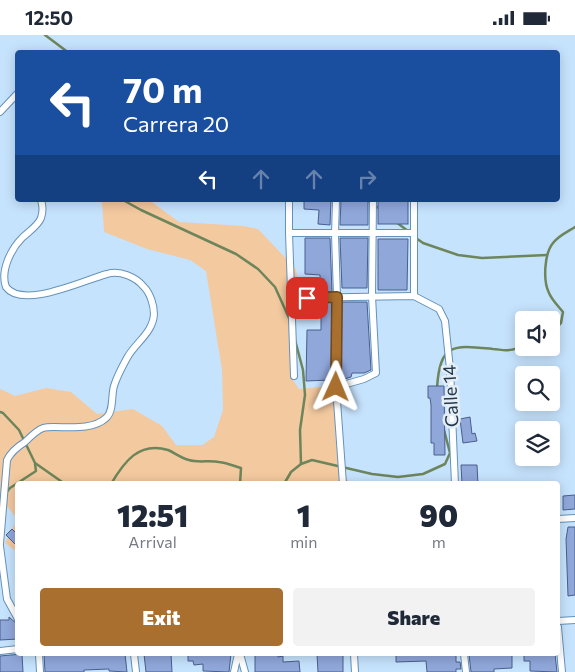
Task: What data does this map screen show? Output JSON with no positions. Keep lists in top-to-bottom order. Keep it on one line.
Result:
{"streets":{"street":["Calle 14"]},"page":{"status":"12:50","turn":["70 m","Carrera 20"],"eta":["12:51","Arrival","1","min","90","m"],"buttons":["Exit","Share"]}}
